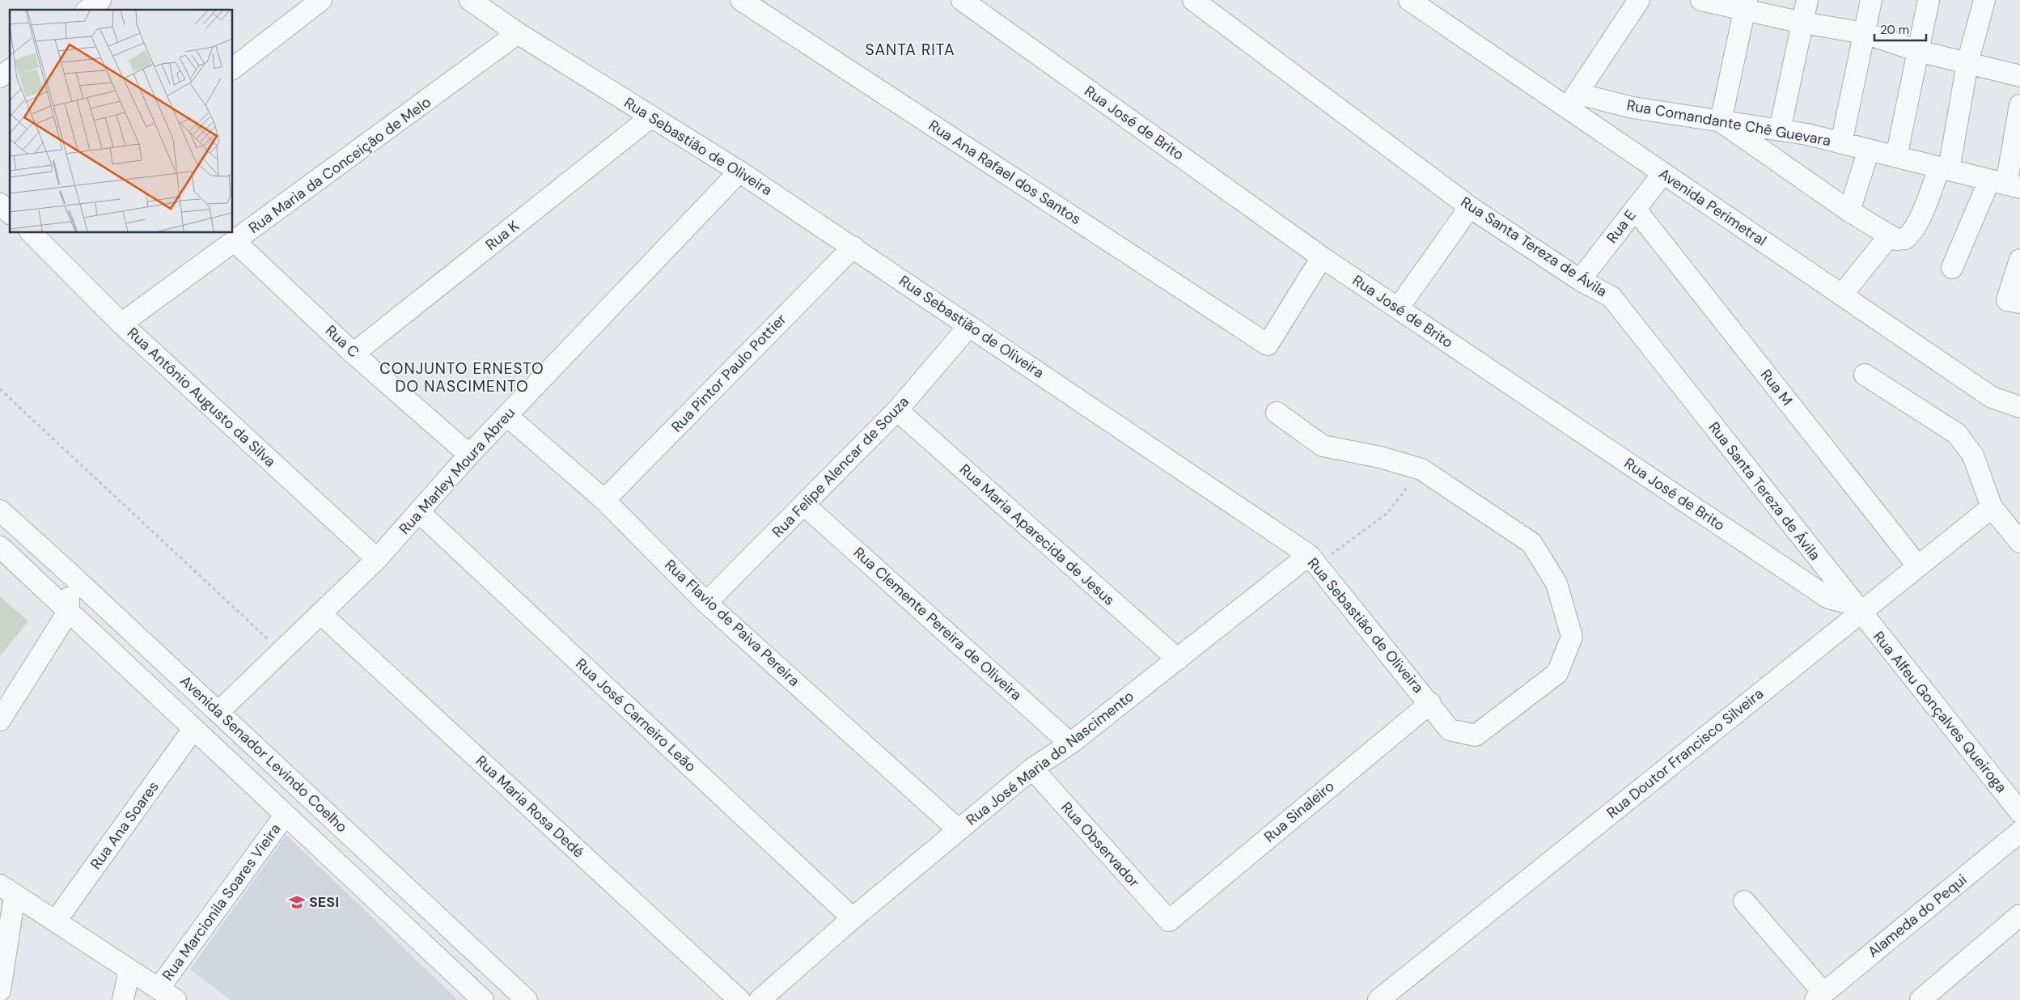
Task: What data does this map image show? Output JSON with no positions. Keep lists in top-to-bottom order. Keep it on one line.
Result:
{"streets":{"street":["Rua José de Brito","Rua Comandante Chê Guevara","Rua Sebastião de Oliveira","Rua Maria da Conceição de Melo","Rua Ana Rafael dos Santos","Avenida Perimetral","Rua E","Rua K","Rua Santa Tereza de Ávila","Rua C","Rua Pintor Paulo Pottier","Rua M","Rua Antônio Augusto da Silva","Rua Felipe Alencar de Souza","Rua Marley Moura Abreu","Rua Maria Aparecida de Jesus","Rua Flavio de Paiva Pereira","Rua Clemente Pereira de Oliveira","Rua Alfeu Gonçalves Queiroga","Rua José Carneiro Leão","Rua Doutor Francisco Silveira","Avenida Senador Levindo Coelho","Rua José Maria do Nascimento","Rua Maria Rosa Dedé","Rua Sinaleiro","Rua Ana Soares","Rua Observador","Rua Marcionila Soares Vieira","Alameda do Pequi"]},"crossings":[["Rua José de Brito","Rua Ana Rafael dos Santos"],["Rua José de Brito","Rua Santa Tereza de Ávila"],["Rua José de Brito","Rua Alfeu Gonçalves Queiroga"],["Rua José de Brito","Rua Doutor Francisco Silveira"],["Rua Comandante Chê Guevara","Avenida Perimetral"],["Rua Sebastião de Oliveira","Rua Maria da Conceição de Melo"],["Rua Sebastião de Oliveira","Rua K"],["Rua Sebastião de Oliveira","Rua Pintor Paulo Pottier"],["Rua Sebastião de Oliveira","Rua Felipe Alencar de Souza"],["Rua Sebastião de Oliveira","Rua Marley Moura Abreu"],["Rua Sebastião de Oliveira","Rua José Maria do Nascimento"],["Rua Sebastião de Oliveira","Rua Sinaleiro"],["Rua Maria da Conceição de Melo","Rua C"],["Rua Maria da Conceição de Melo","Rua Antônio Augusto da Silva"],["Avenida Perimetral","Rua E"],["Rua E","Rua Santa Tereza de Ávila"],["Rua E","Rua M"],["Rua K","Rua C"],["Rua Santa Tereza de Ávila","Rua Alfeu Gonçalves Queiroga"],["Rua Santa Tereza de Ávila","Rua Doutor Francisco Silveira"],["Rua C","Rua Marley Moura Abreu"],["Rua Pintor Paulo Pottier","Rua Flavio de Paiva Pereira"],["Rua M","Rua Doutor Francisco Silveira"],["Rua Antônio Augusto da Silva","Rua Marley Moura Abreu"],["Rua Felipe Alencar de Souza","Rua Maria Aparecida de Jesus"],["Rua Felipe Alencar de Souza","Rua Flavio de Paiva Pereira"],["Rua Felipe Alencar de Souza","Rua Clemente Pereira de Oliveira"],["Rua Marley Moura Abreu","Rua Flavio de Paiva Pereira"],["Rua Marley Moura Abreu","Rua José Carneiro Leão"],["Rua Marley Moura Abreu","Avenida Senador Levindo Coelho"],["Rua Marley Moura Abreu","Rua Maria Rosa Dedé"],["Rua Maria Aparecida de Jesus","Rua José Maria do Nascimento"],["Rua Flavio de Paiva Pereira","Rua José Maria do Nascimento"],["Rua Clemente Pereira de Oliveira","Rua José Maria do Nascimento"],["Rua Alfeu Gonçalves Queiroga","Rua Doutor Francisco Silveira"],["Rua José Carneiro Leão","Rua José Maria do Nascimento"],["Avenida Senador Levindo Coelho","Rua Ana Soares"],["Avenida Senador Levindo Coelho","Rua Marcionila Soares Vieira"],["Rua José Maria do Nascimento","Rua Observador"],["Rua Sinaleiro","Rua Observador"]],"districts":["SANTA RITA","CONJUNTO ERNESTO DO NASCIMENTO"],"places":{"school or university":["SESI"]},"scale_bar":"20 m"}
